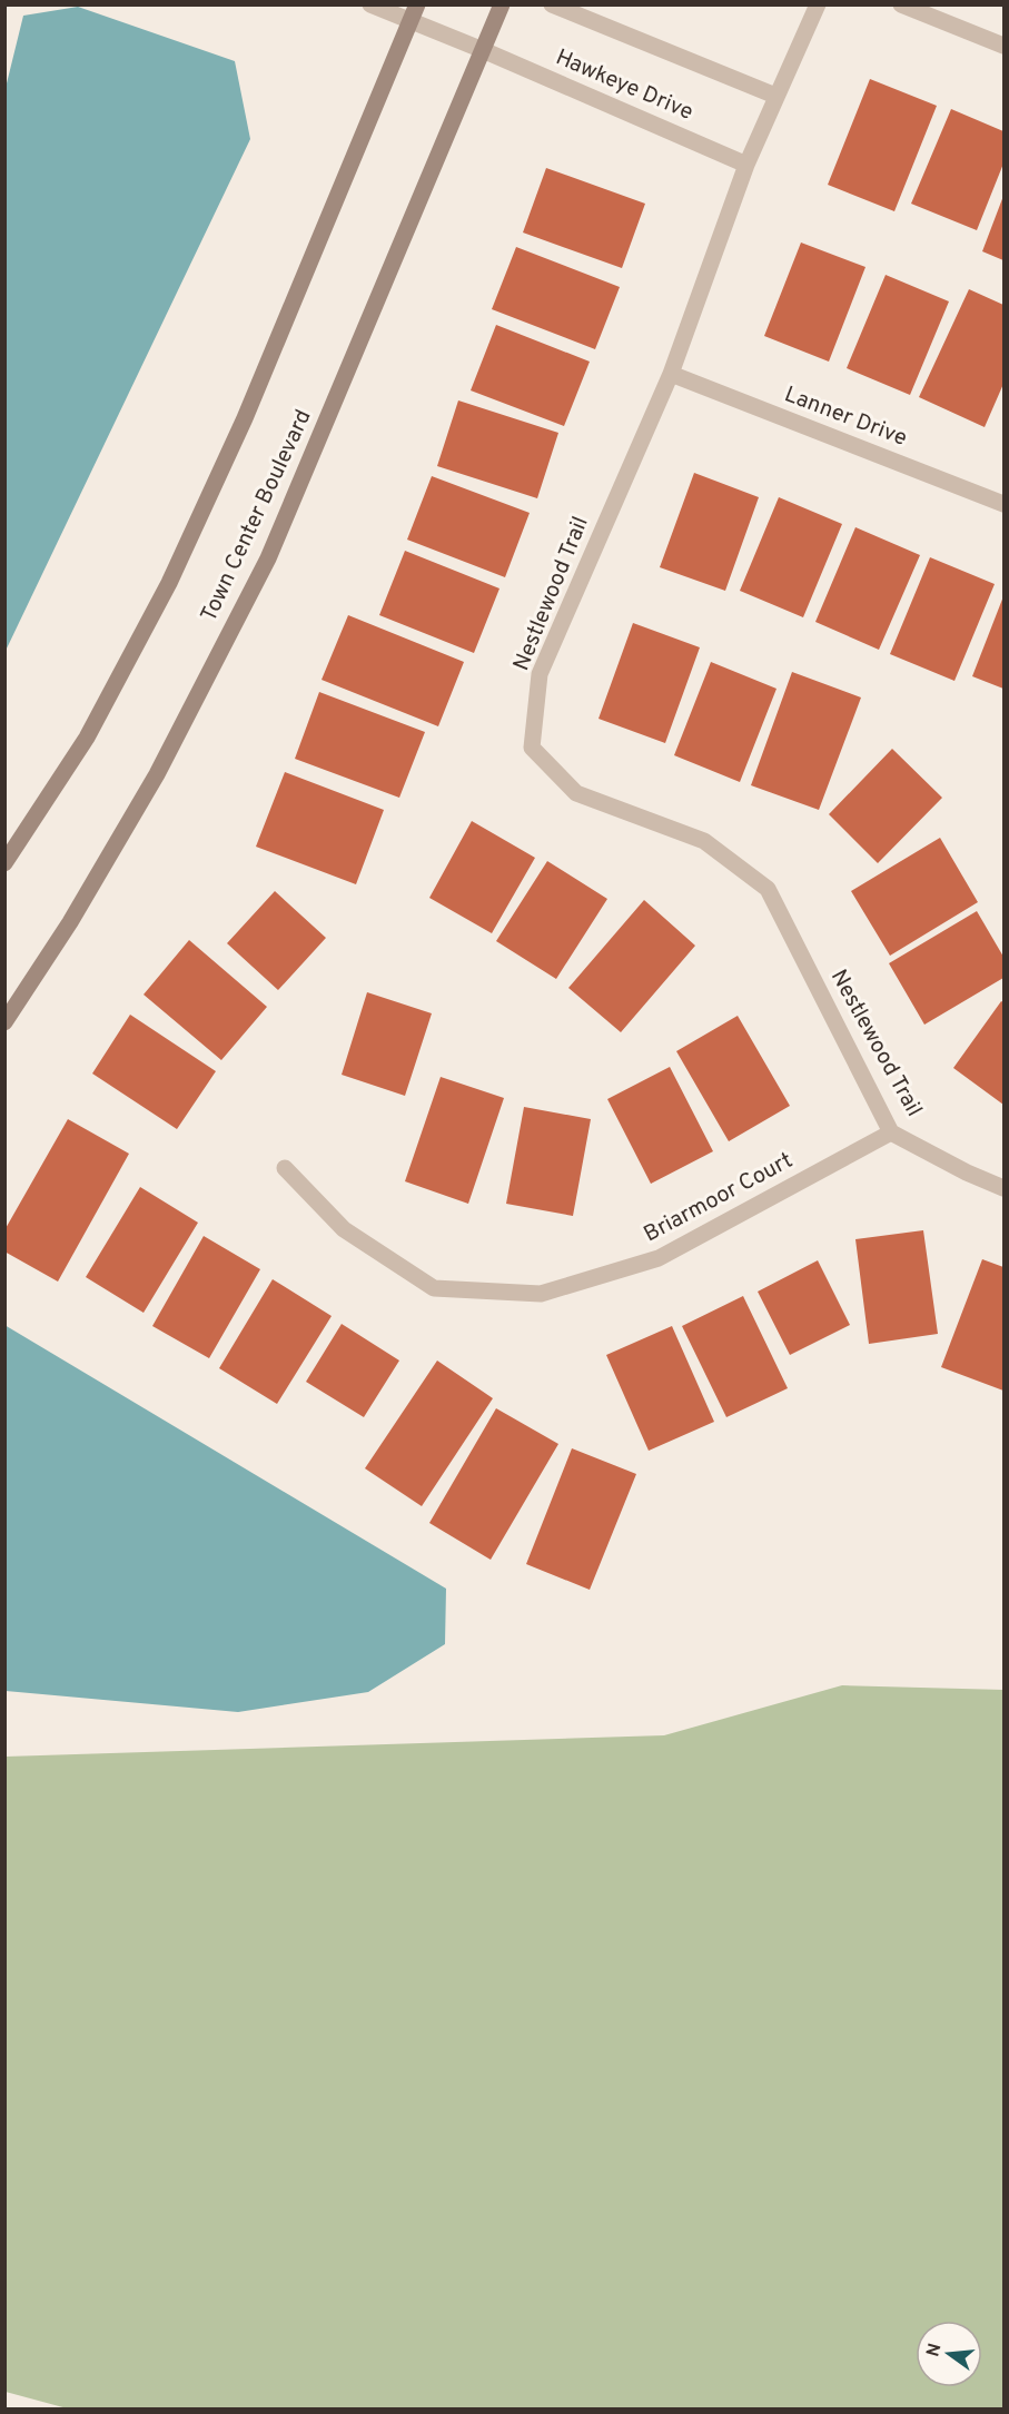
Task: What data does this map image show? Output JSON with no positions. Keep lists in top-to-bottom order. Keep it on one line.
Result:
{"streets":{"main road":["Town Center Boulevard"],"street":["Hawkeye Drive","Lanner Drive","Nestlewood Trail","Briarmoor Court"]},"crossings":[["Hawkeye Drive","Town Center Boulevard"],["Hawkeye Drive","Nestlewood Trail"],["Lanner Drive","Nestlewood Trail"],["Nestlewood Trail","Briarmoor Court"]],"north":"left"}
